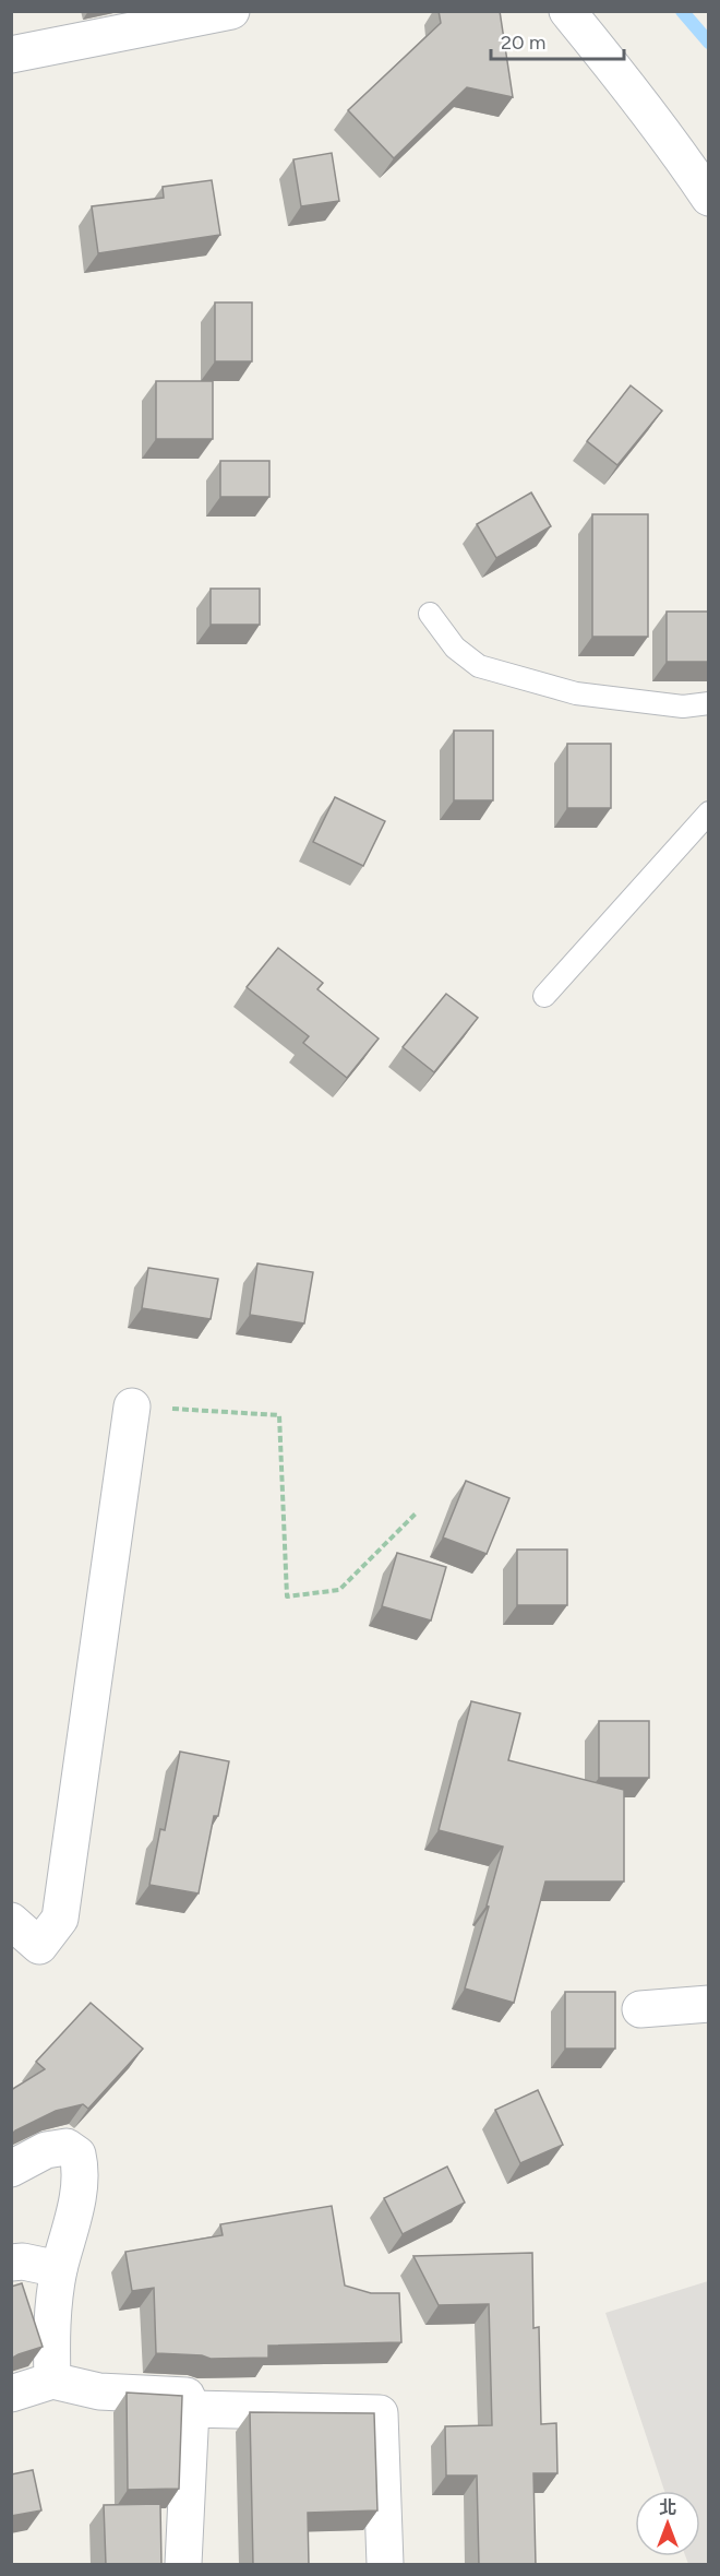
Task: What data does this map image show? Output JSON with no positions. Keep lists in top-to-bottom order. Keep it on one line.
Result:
{"scale_bar":"20 m","north":"top"}
